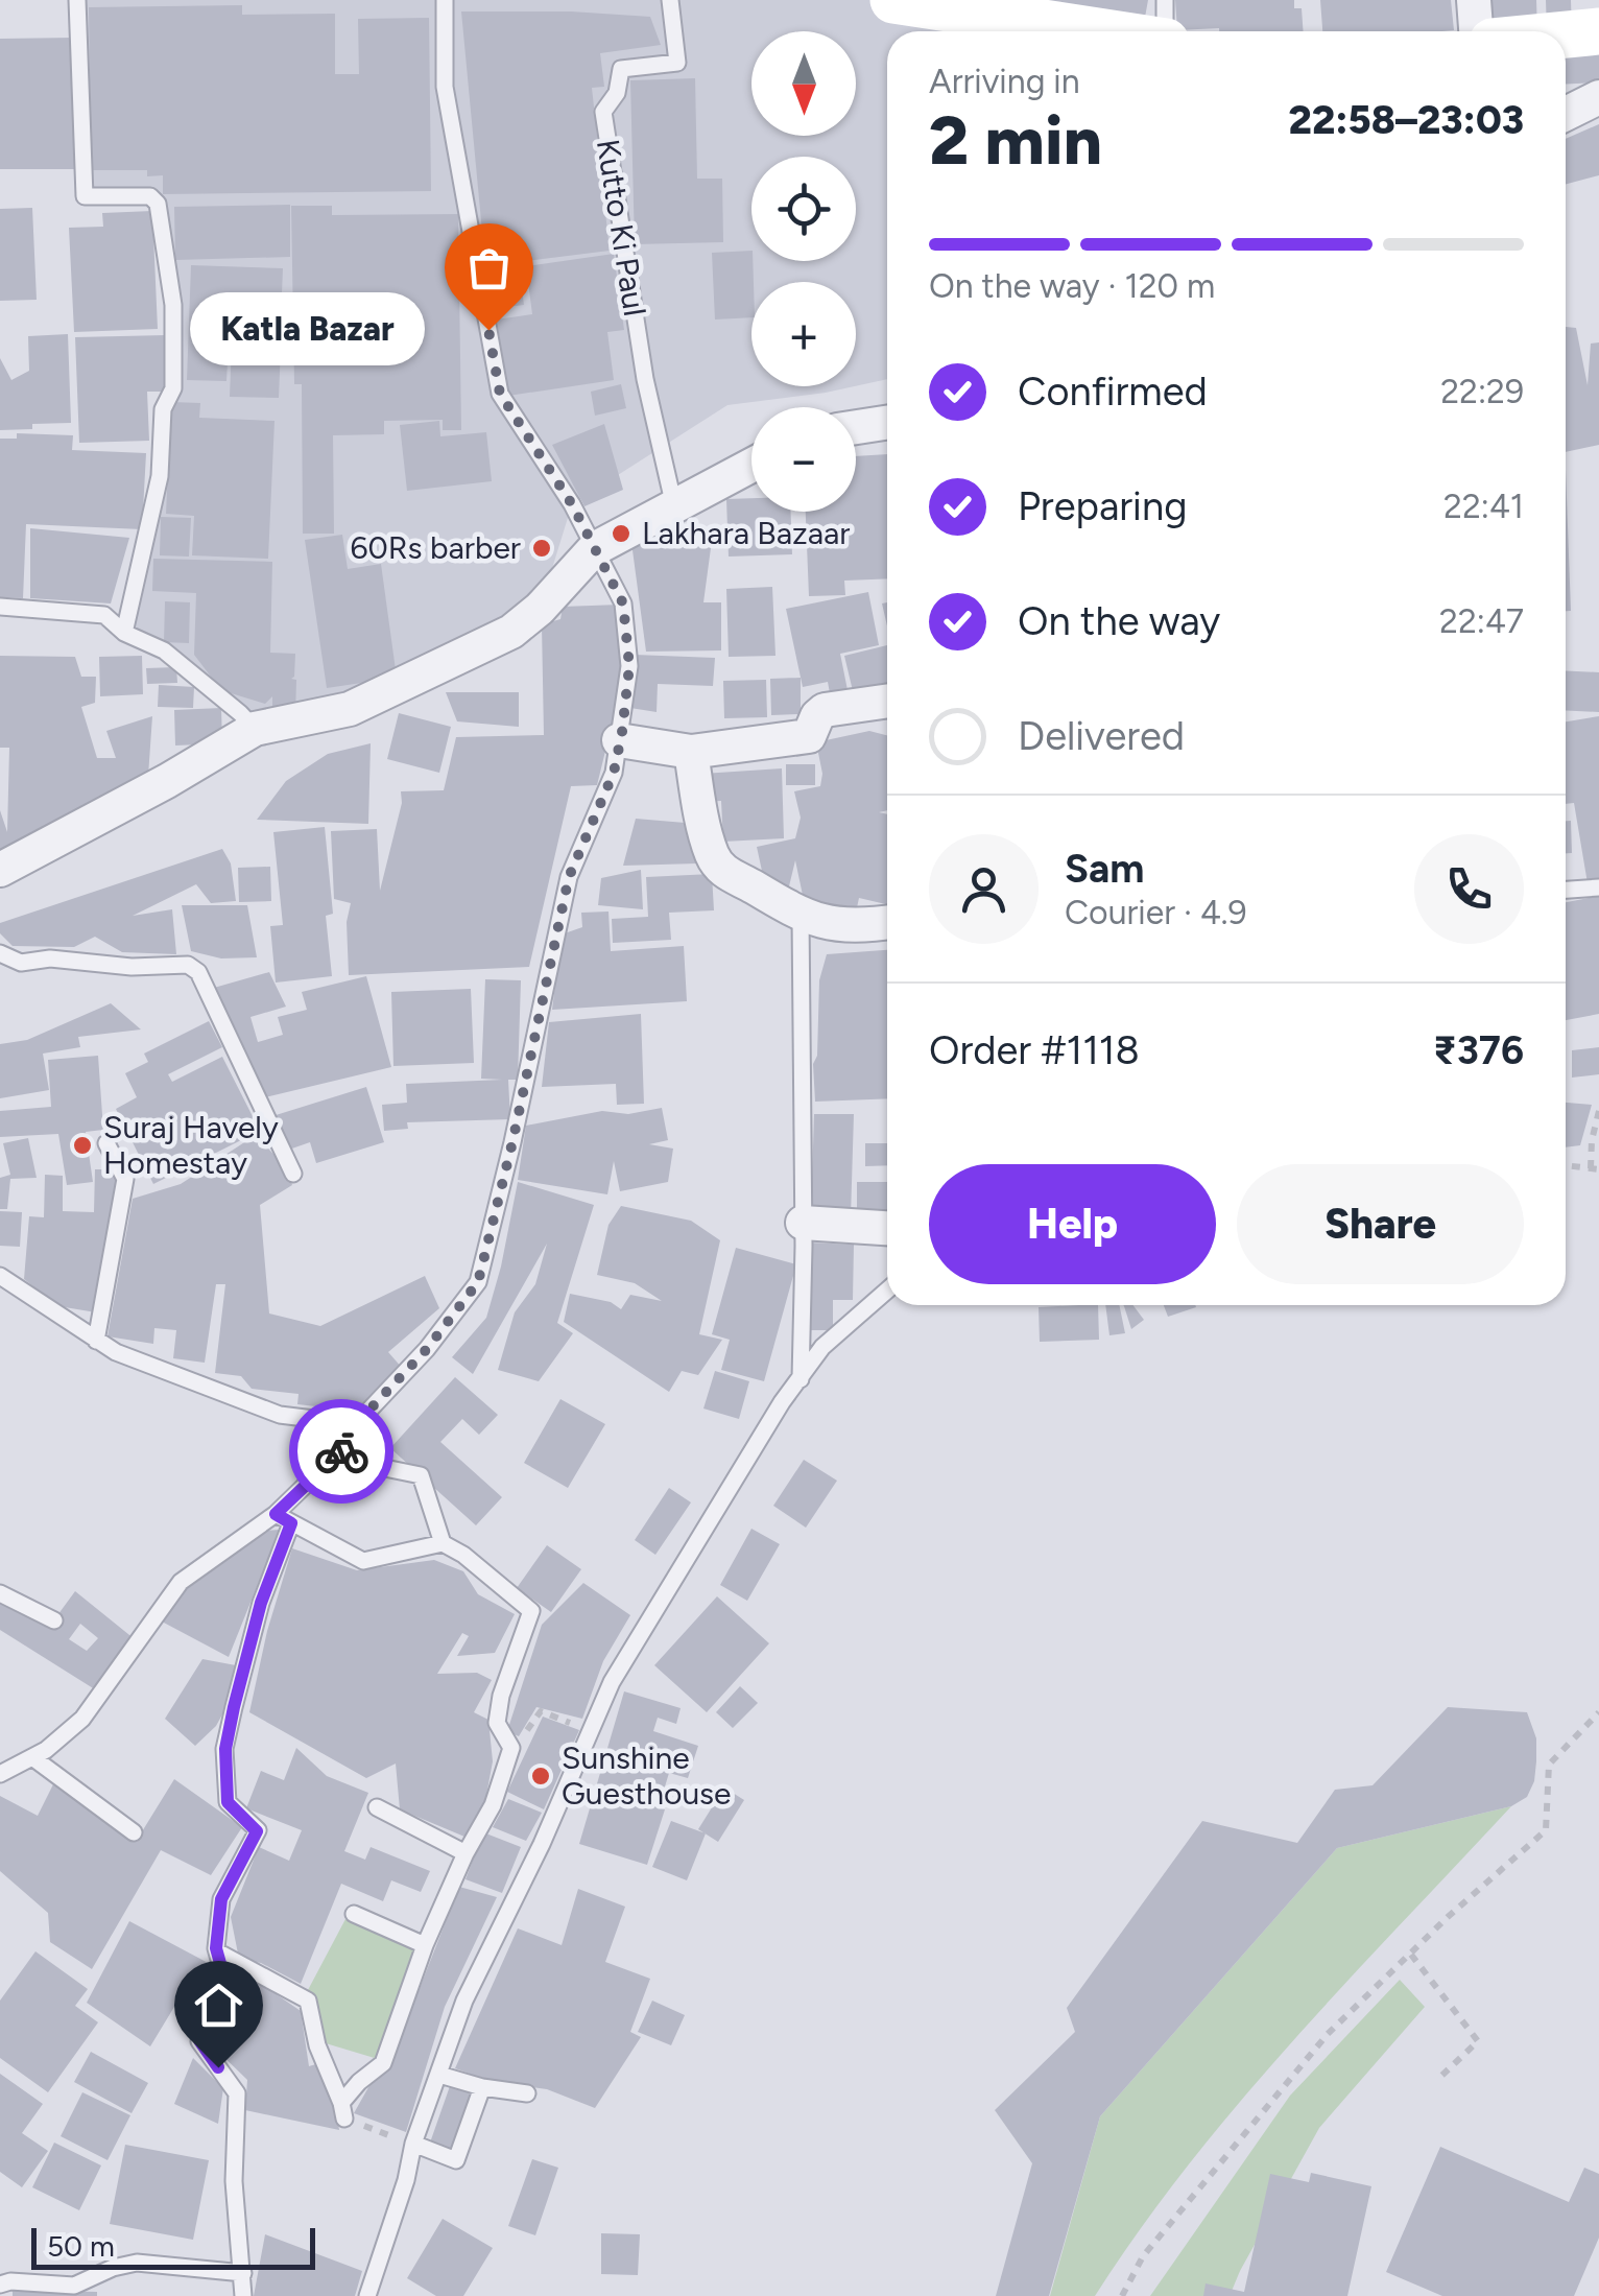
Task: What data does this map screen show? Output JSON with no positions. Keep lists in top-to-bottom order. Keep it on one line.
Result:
{"streets":{"lane":["Kutto Ki Paul"]},"places":["Katla Bazar","Lakhara Bazaar","60Rs barber","Suraj Havely Homestay","Sunshine Guesthouse"],"scale_bar":"50 m","north":"bottom","page":{"map_buttons":["+","−"],"heading":["2 min","Arriving in","22:58–23:03"],"panel":["Sam","Courier · 4.9","Order #1118","₹376"],"bar":"On the way · 120 m","bubble":"Katla Bazar","list":[["Confirmed","22:29"],["Preparing","22:41"],["On the way","22:47"],"Delivered"],"buttons":["Help","Share"],"scale":"50 m"}}
